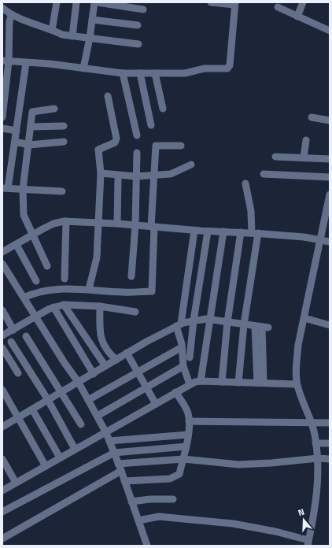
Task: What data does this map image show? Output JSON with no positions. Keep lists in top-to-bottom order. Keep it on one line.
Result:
{"north":"top"}
